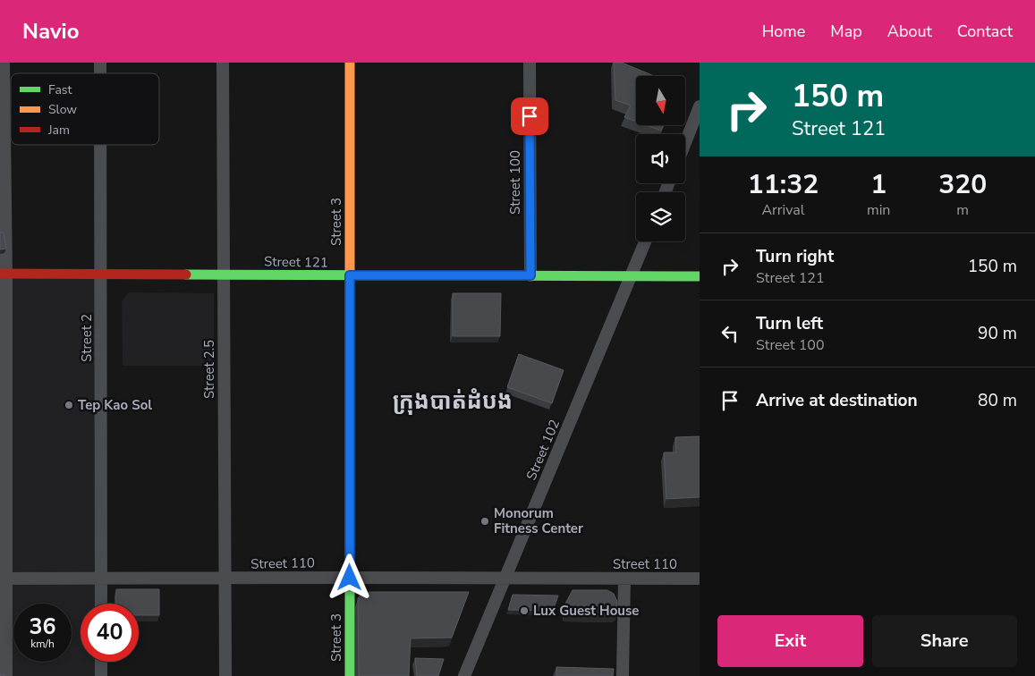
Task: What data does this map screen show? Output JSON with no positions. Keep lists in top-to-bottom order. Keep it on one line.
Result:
{"streets":{"street":["Street 100","Street 3","Street 121","Street 2","Street 2.5","Street 102","Street 110"]},"crossings":[["Street 100","Street 121"],["Street 3","Street 121"],["Street 3","Street 110"],["Street 121","Street 2"],["Street 121","Street 2.5"],["Street 121","Street 102"],["Street 2","Street 110"],["Street 2.5","Street 110"],["Street 102","Street 110"]],"districts":["ក្រុងបាត់ដំបង"],"places":["Tep Kao Sol","Monorum Fitness Center","Lux Guest House"],"legend":["Fast","Slow","Jam"],"north":"bottom","page":{"header":"Navio","nav":["Home","Map","About","Contact"],"turn":["150 m","Street 121"],"eta":["11:32","Arrival","1","min","320","m"],"list":[{"name":"Turn right","note":"Street 121","value":"150 m"},{"name":"Turn left","note":"Street 100","value":"90 m"},{"name":"Arrive at destination","value":"80 m"}],"speed":"36 km/h","limit":"40","buttons":["Exit","Share"]}}
